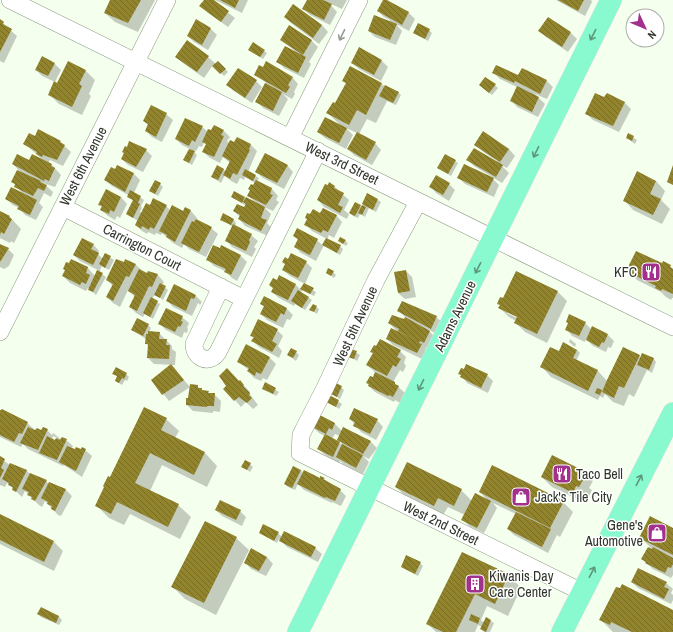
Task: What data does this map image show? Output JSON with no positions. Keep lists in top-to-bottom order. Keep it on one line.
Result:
{"streets":{"main road":["Adams Avenue"],"street":["West 3rd Street","West 6th Avenue","Carrington Court","West 5th Avenue","West 2nd Street"]},"crossings":[["West 3rd Street","West 6th Avenue"],["West 3rd Street","Adams Avenue"],["West 3rd Street","West 5th Avenue"],["West 6th Avenue","Carrington Court"],["Adams Avenue","West 2nd Street"],["West 5th Avenue","West 2nd Street"]],"one_way":["Adams Avenue"],"places":{"restaurant":["KFC","Taco Bell"],"shop":["Jack's Tile City","Gene's Automotive"],"building":["Kiwanis Day Care Center"]},"north":"bottom right"}
